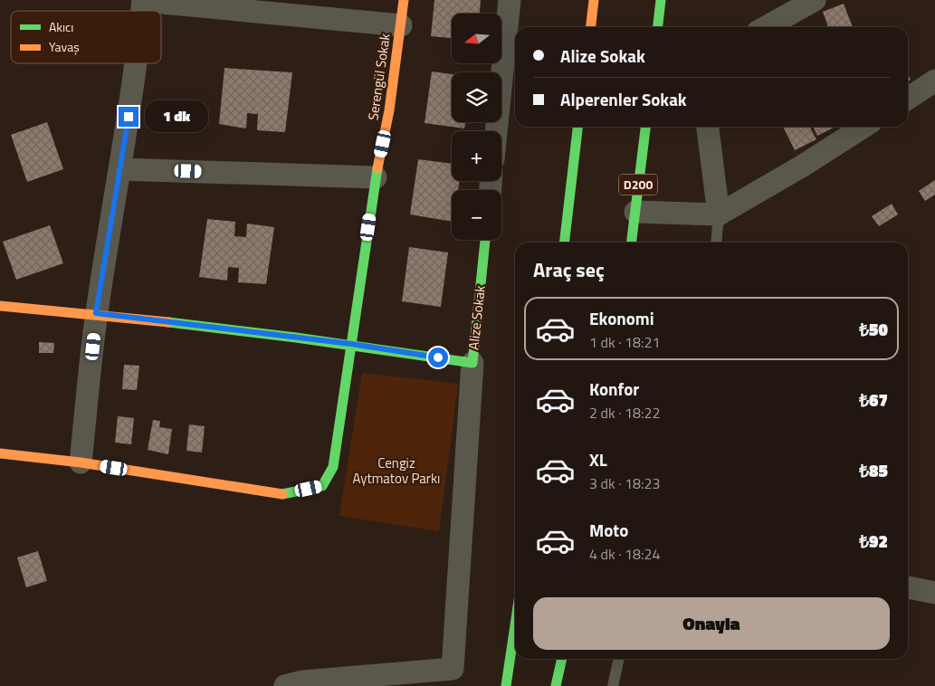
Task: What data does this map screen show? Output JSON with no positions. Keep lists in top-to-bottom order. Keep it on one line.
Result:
{"streets":{"main road":["Serengül Sokak","D200","Alize Sokak"]},"crossings":[["Serengül Sokak","Alize Sokak"]],"parks":["Cengiz Aytmatov Parkı"],"legend":["Akıcı","Yavaş"],"north":"left","page":{"map_buttons":["+","−"],"banner":["Alize Sokak","Alperenler Sokak"],"bubble":"1 dk","heading":"Araç seç","list":[{"name":"Ekonomi","note":"1 dk · 18:21","value":"₺50"},{"name":"Konfor","note":"2 dk · 18:22","value":"₺67"},{"name":"XL","note":"3 dk · 18:23","value":"₺85"},{"name":"Moto","note":"4 dk · 18:24","value":"₺92"}],"buttons":"Onayla"}}
